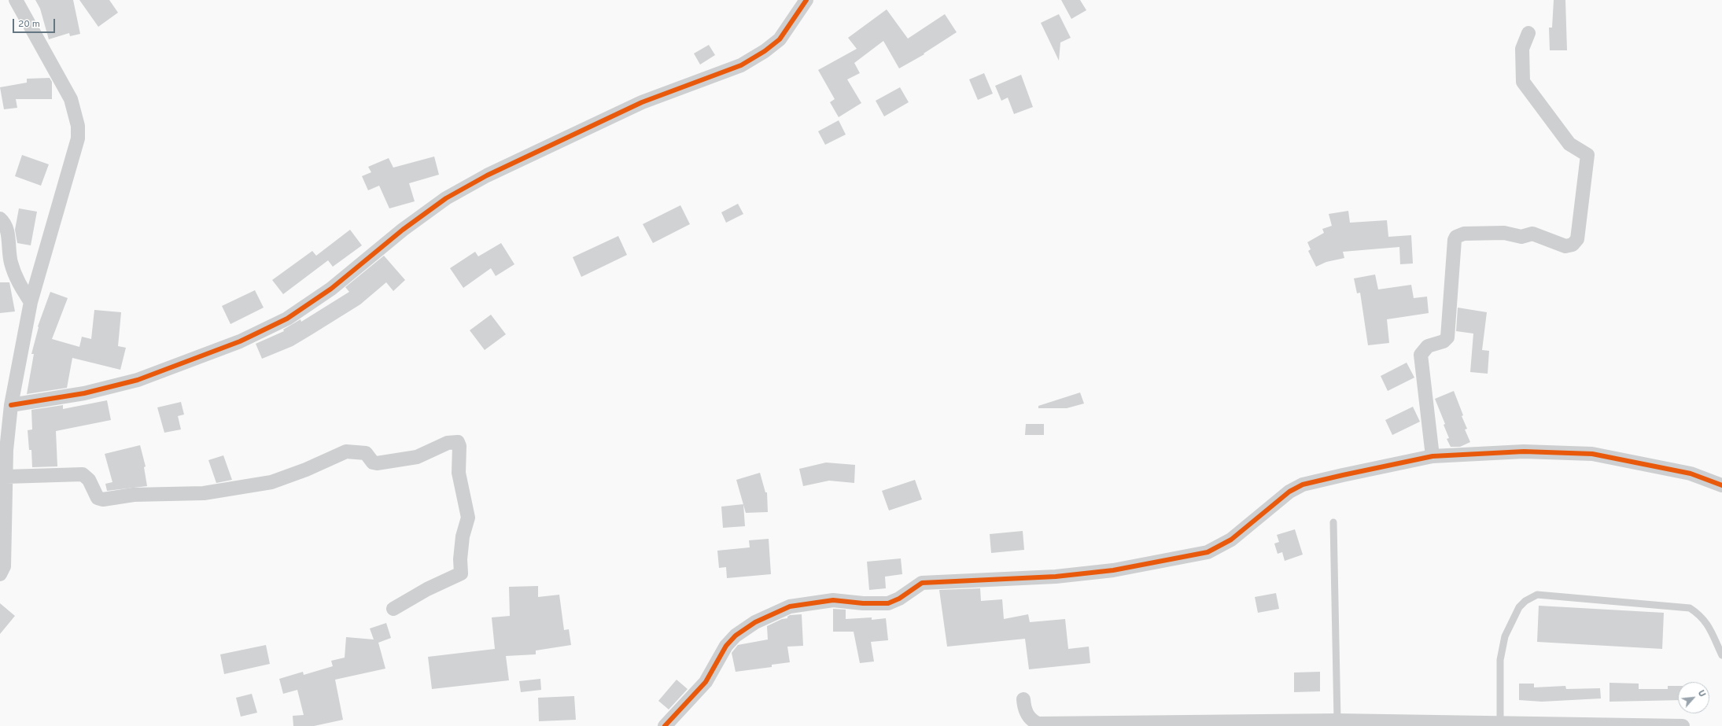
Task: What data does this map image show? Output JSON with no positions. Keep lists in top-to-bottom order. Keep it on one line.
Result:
{"scale_bar":"20 m","north":"top right"}
